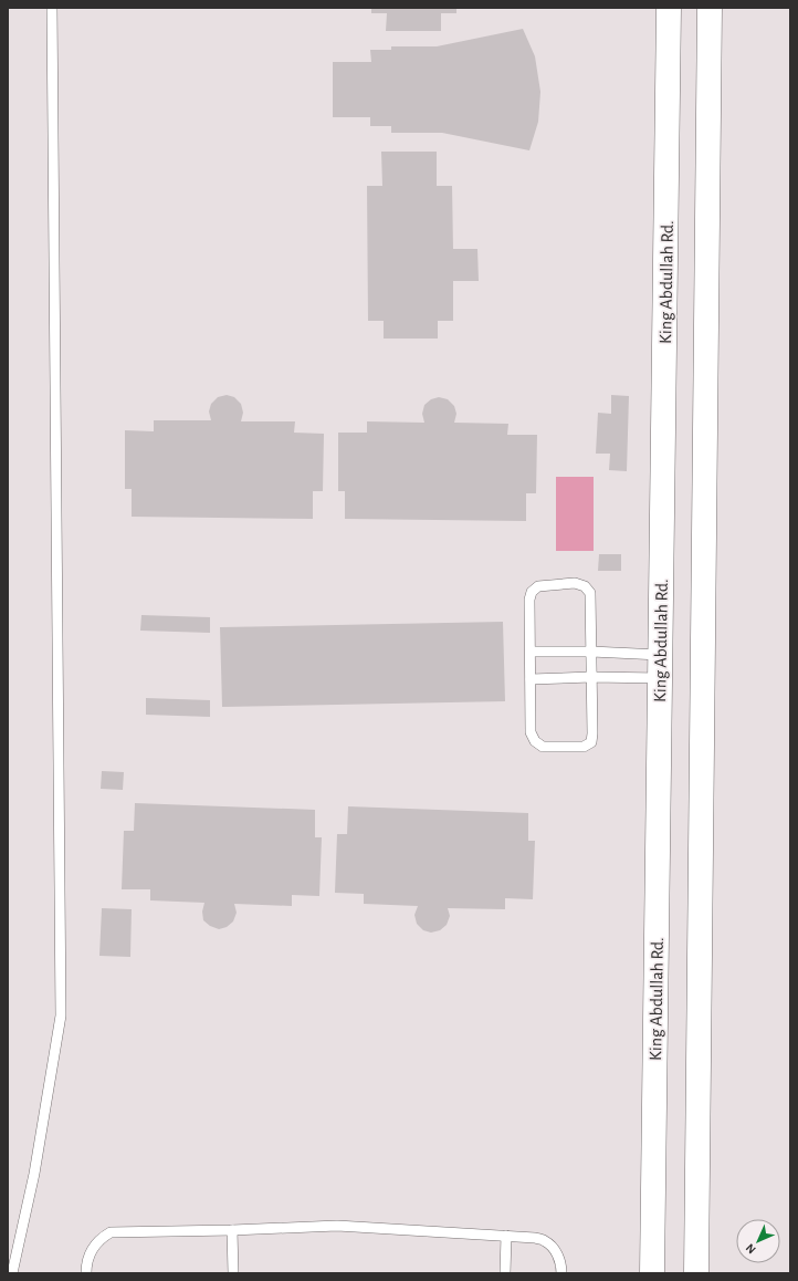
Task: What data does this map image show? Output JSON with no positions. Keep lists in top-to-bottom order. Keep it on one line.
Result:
{"streets":{"highway":["King Abdullah Rd."]},"north":"bottom left"}
